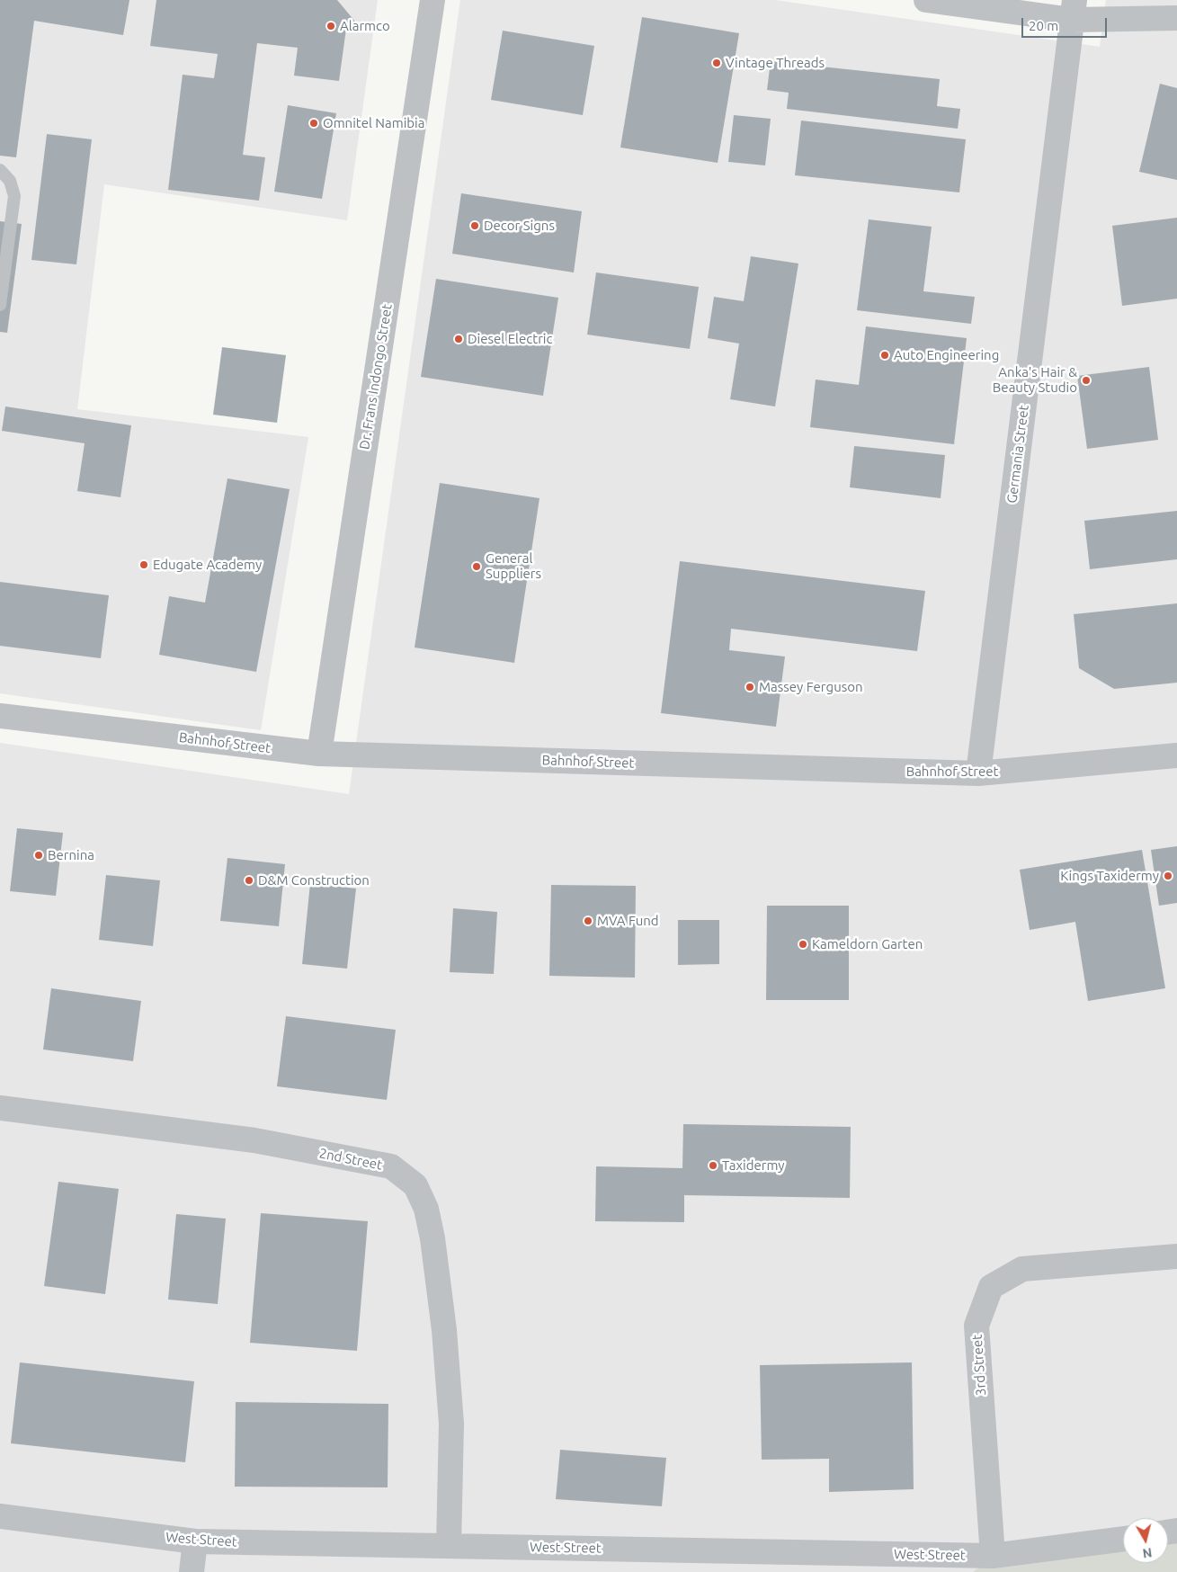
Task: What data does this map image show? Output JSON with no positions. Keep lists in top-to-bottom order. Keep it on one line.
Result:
{"streets":{"street":["Dr. Frans Indongo Street","Germania Street","Bahnhof Street","2nd Street","3rd Street","West Street"]},"crossings":[["Dr. Frans Indongo Street","Bahnhof Street"],["Germania Street","Bahnhof Street"],["2nd Street","West Street"],["3rd Street","West Street"]],"places":["Alarmco","Vintage Threads","Omnitel Namibia","Decor Signs","Diesel Electric","Auto Engineering","Anka's Hair & Beauty Studio","Edugate Academy","General Suppliers","Massey Ferguson","Bernina","Kings Taxidermy","D&M Construction","MVA Fund","Kameldorn Garten","Taxidermy"],"scale_bar":"20 m","north":"bottom"}
